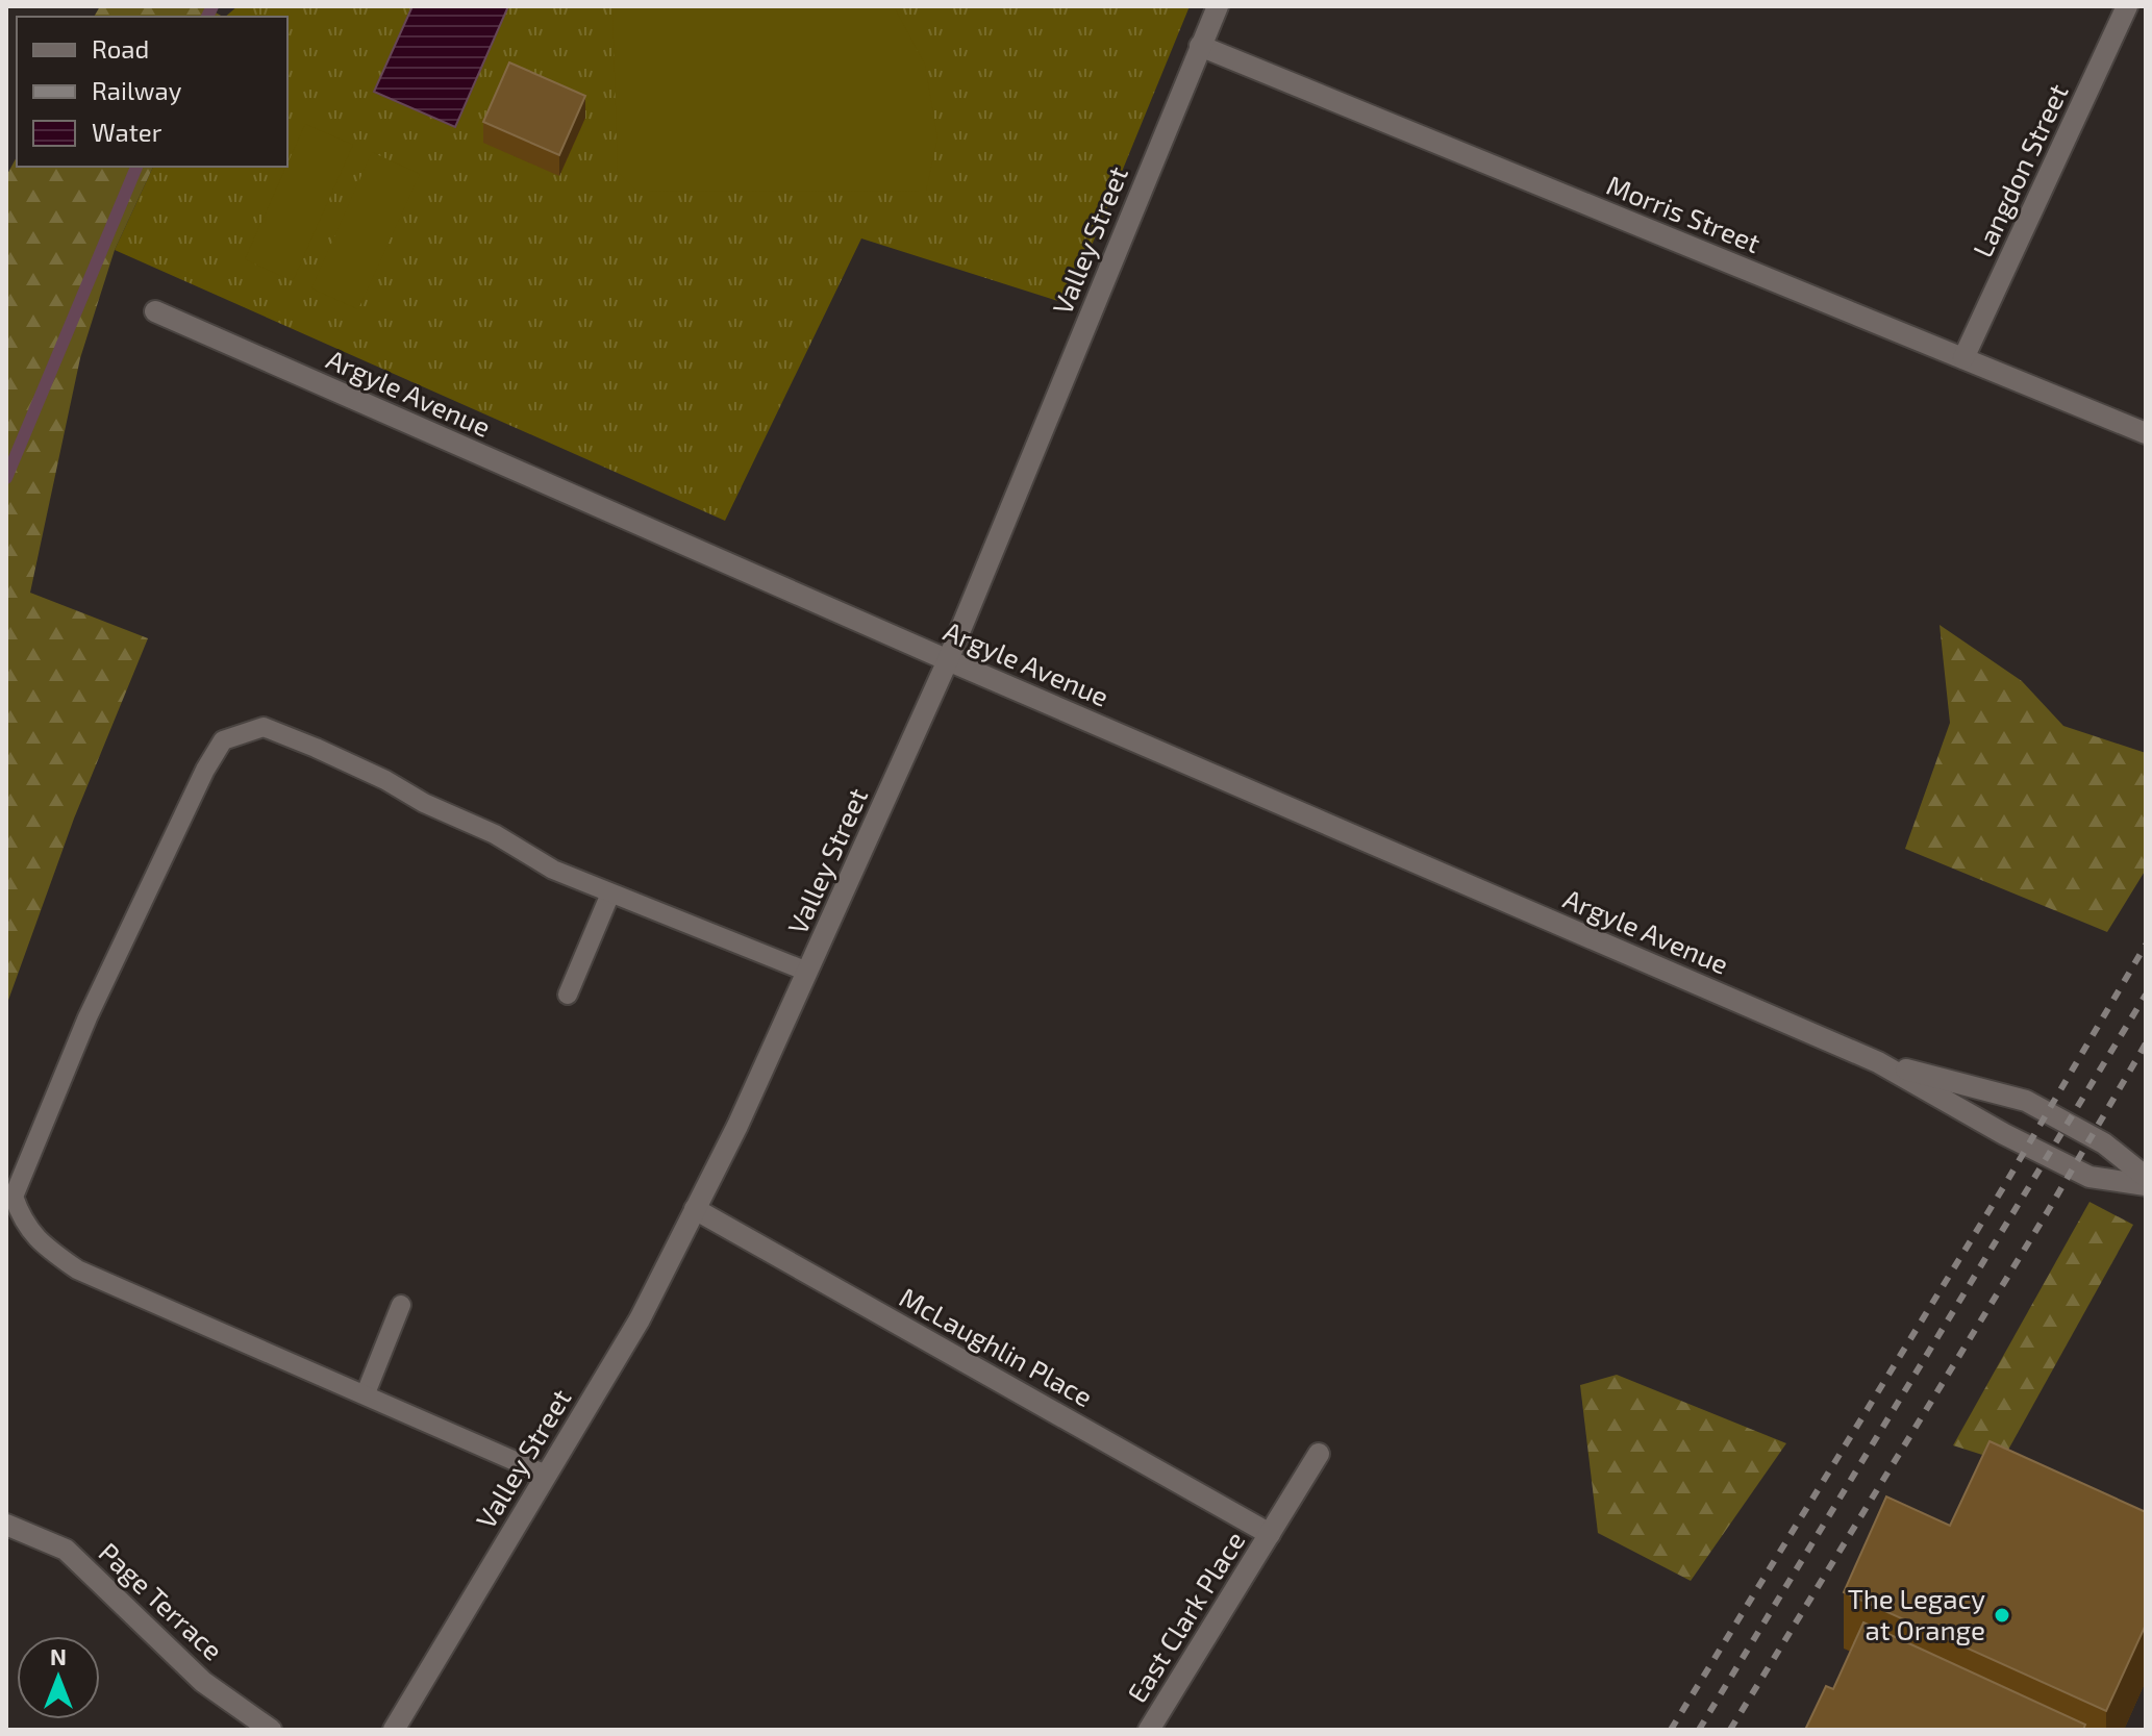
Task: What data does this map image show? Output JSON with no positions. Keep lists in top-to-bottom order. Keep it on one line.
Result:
{"streets":{"street":["Langdon Street","Morris Street","Valley Street","Argyle Avenue","McLaughlin Place","Page Terrace","East Clark Place"]},"crossings":[["Langdon Street","Morris Street"],["Morris Street","Valley Street"],["Valley Street","Argyle Avenue"],["Valley Street","McLaughlin Place"],["McLaughlin Place","East Clark Place"]],"places":["The Legacy at Orange"],"legend":["Road","Railway","Water"],"north":"top"}
